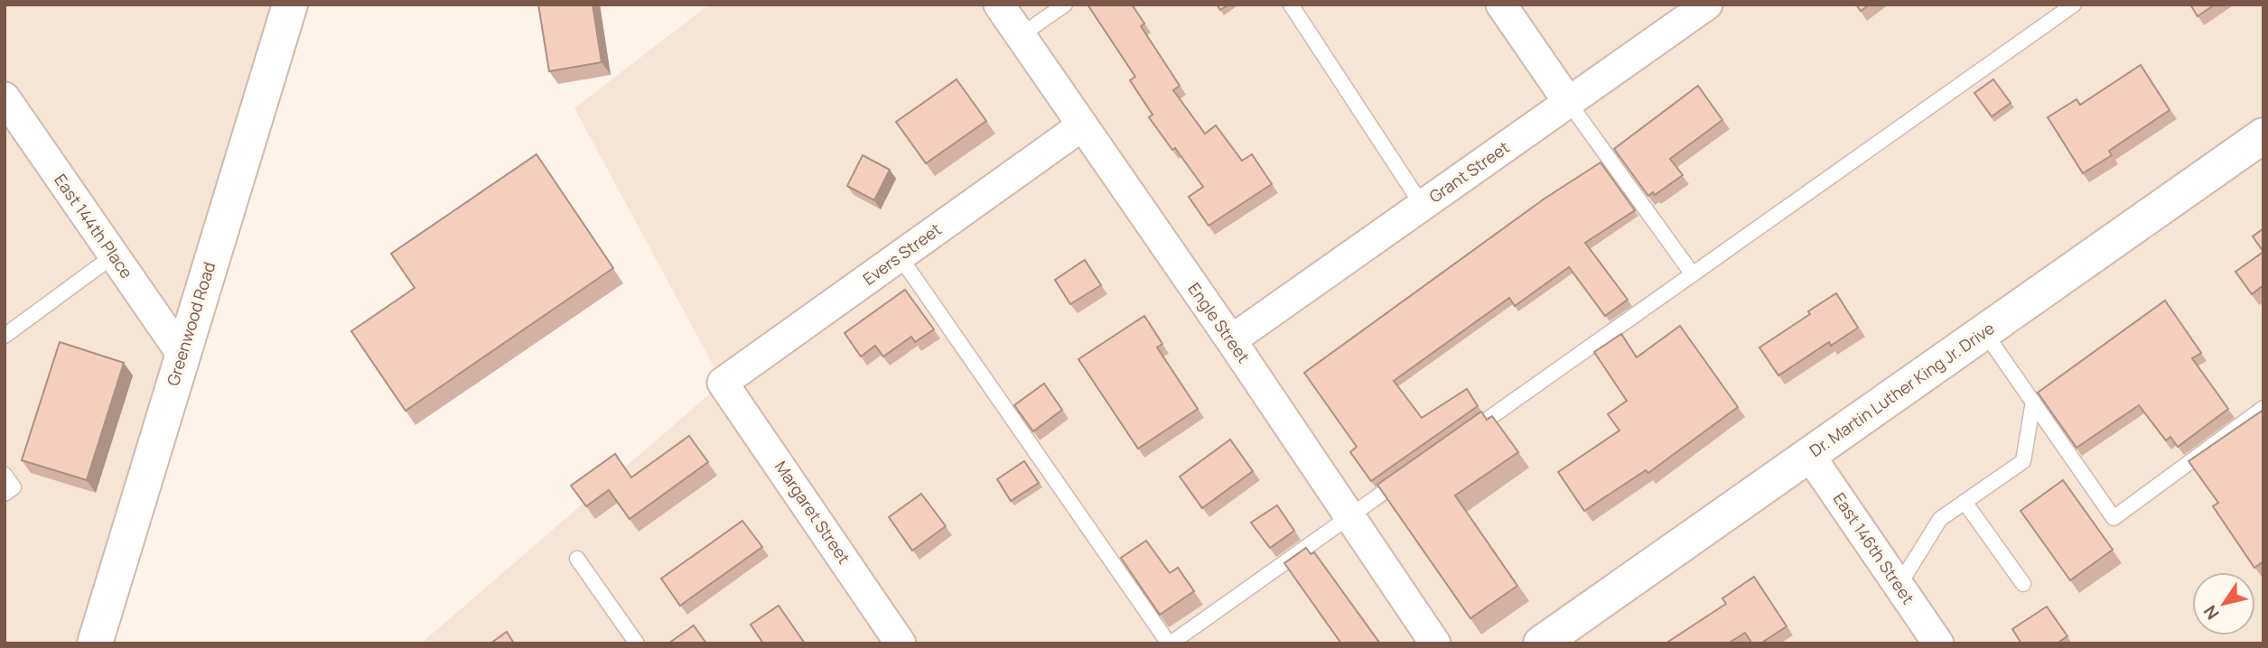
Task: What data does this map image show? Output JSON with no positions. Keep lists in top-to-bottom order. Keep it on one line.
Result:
{"streets":{"street":["Grant Street","East 144th Place","Evers Street","Engle Street","Greenwood Road","Dr. Martin Luther King Jr. Drive","Margaret Street","East 146th Street"]},"crossings":[["Grant Street","Engle Street"],["East 144th Place","Greenwood Road"],["Evers Street","Engle Street"],["Evers Street","Margaret Street"],["Dr. Martin Luther King Jr. Drive","East 146th Street"]],"north":"bottom left"}
